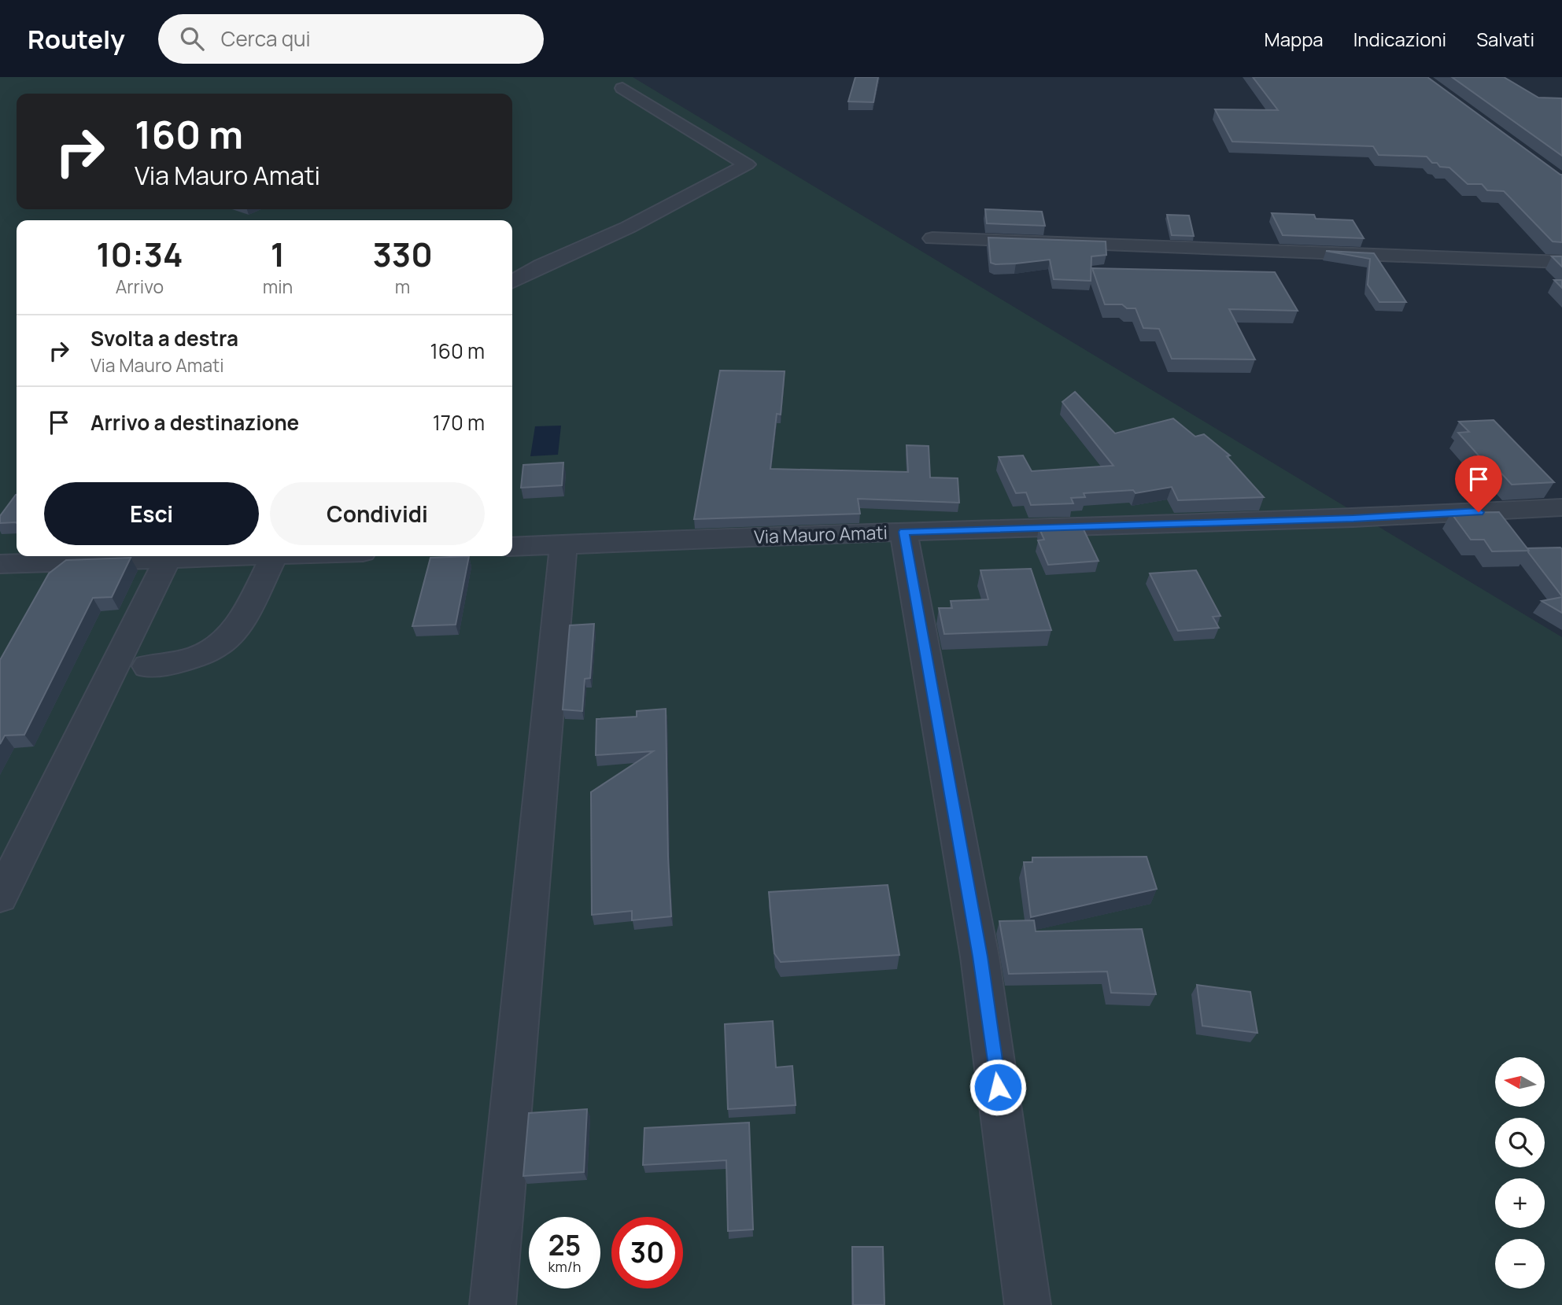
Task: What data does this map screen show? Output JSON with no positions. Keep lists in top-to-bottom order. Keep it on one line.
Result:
{"streets":{"street":["Via Mauro Amati"]},"north":"left","page":{"header":"Routely","search":"Cerca qui","nav":["Mappa","Indicazioni","Salvati"],"turn":["160 m","Via Mauro Amati"],"eta":["10:34","Arrivo","1","min","330","m"],"list":[{"name":"Svolta a destra","note":"Via Mauro Amati","value":"160 m"},{"name":"Arrivo a destinazione","value":"170 m"}],"buttons":["Esci","Condividi"],"map_buttons":["+","−"],"speed":"25 km/h","limit":"30"}}
